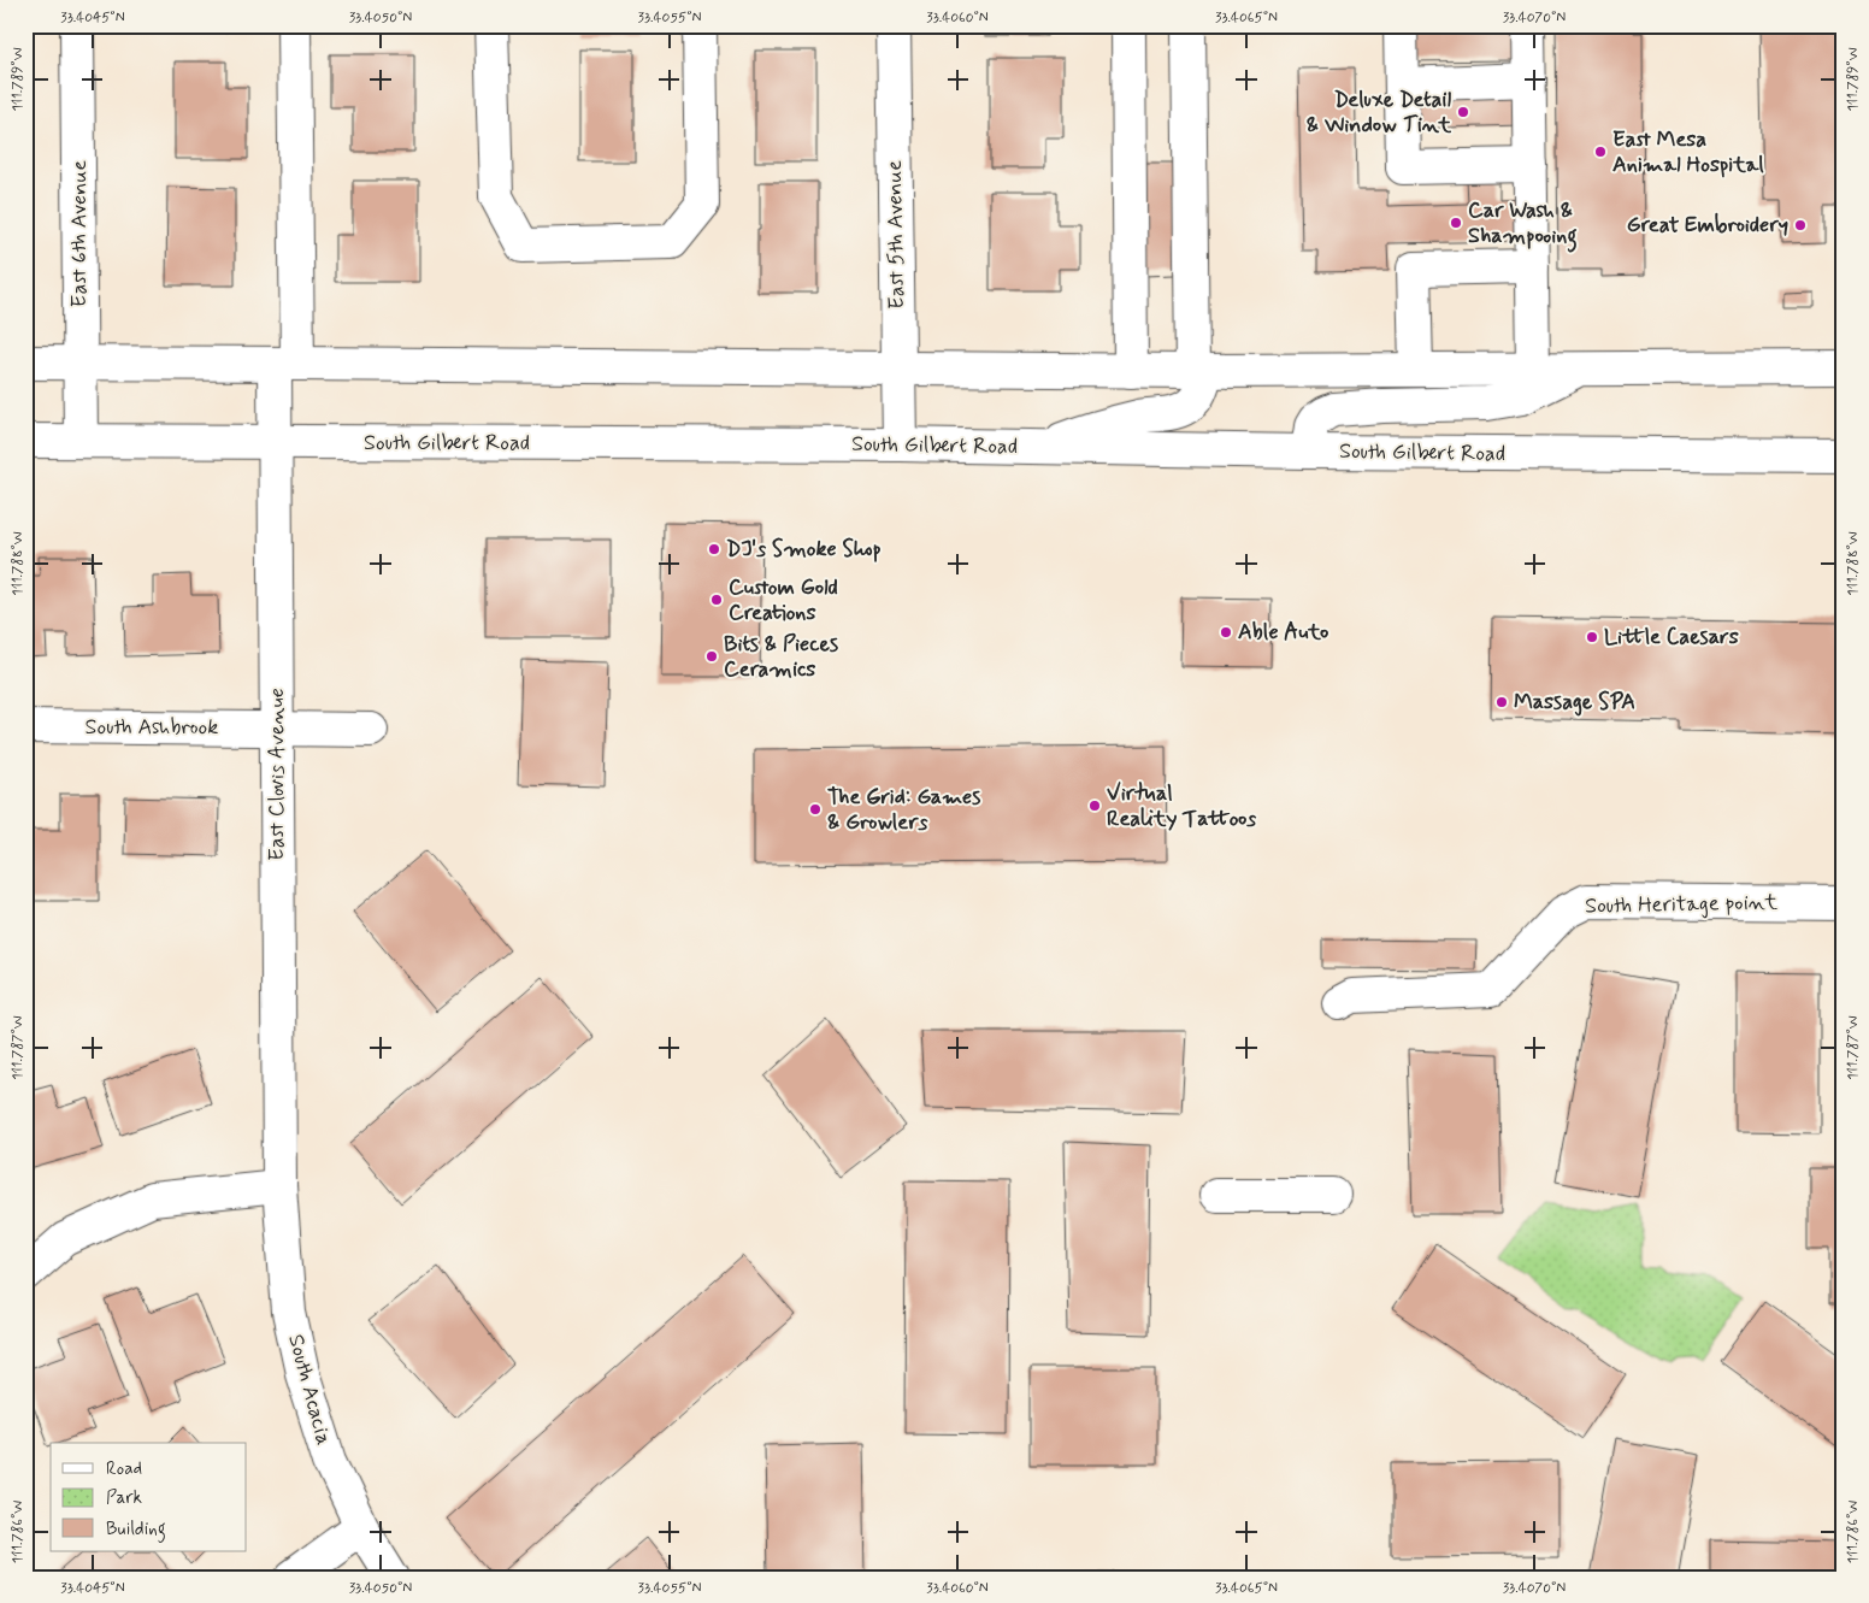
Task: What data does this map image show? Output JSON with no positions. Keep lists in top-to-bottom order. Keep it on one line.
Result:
{"streets":{"main road":["East 6th Avenue","East 5th Avenue","South Gilbert Road","South Ashbrook","East Clovis Avenue","South Heritage point","South Acacia"]},"crossings":[["East 6th Avenue","South Gilbert Road"],["East 5th Avenue","South Gilbert Road"],["South Gilbert Road","East Clovis Avenue"],["South Ashbrook","East Clovis Avenue"],["East Clovis Avenue","South Acacia"]],"places":["Deluxe Detail & Window Tint","East Mesa Animal Hospital","Car Wash & Shampooing","Great Embroidery","DJ's Smoke Shop","Custom Gold Creations","Able Auto","Little Caesars","Bits & Pieces Ceramics","Massage SPA","Virtual Reality Tattoos","The Grid: Games & Growlers"],"legend":["Road","Park","Building"],"coordinates":["33.4045°N","33.4050°N","33.4055°N","33.4060°N","33.4065°N","33.4070°N","111.789°W","111.788°W","111.787°W","111.786°W"]}
